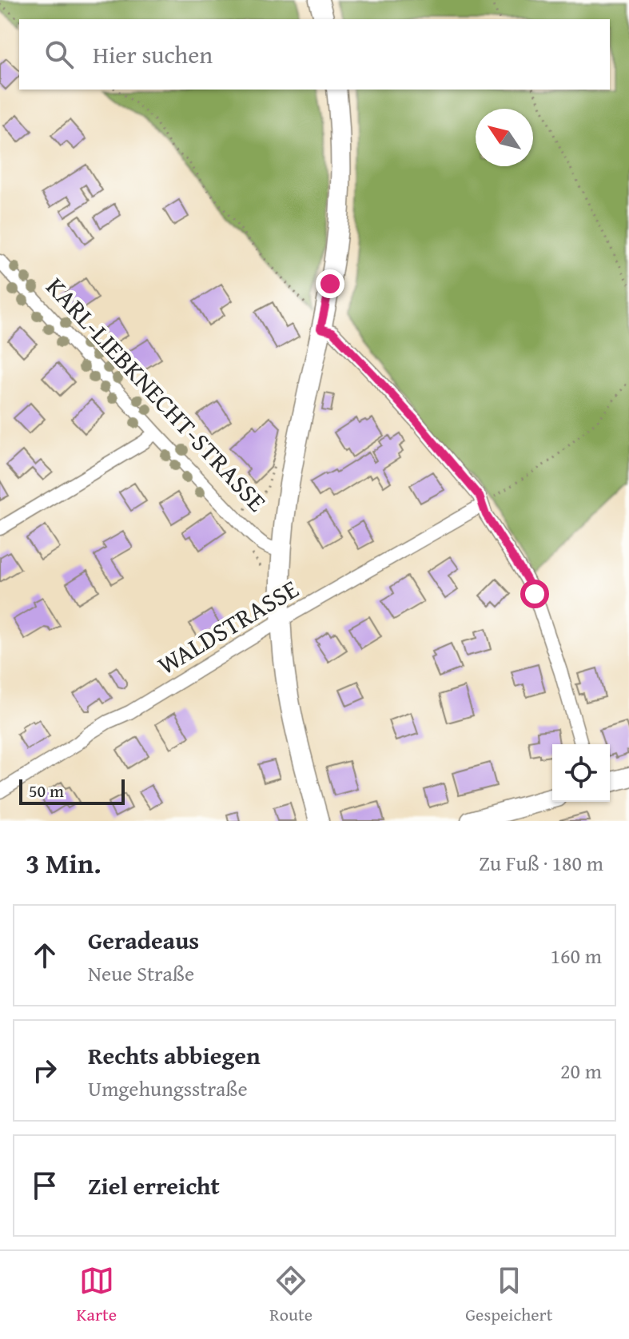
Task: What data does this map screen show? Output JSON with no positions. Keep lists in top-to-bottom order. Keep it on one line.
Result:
{"streets":{"main road":["KARL-LIEBKNECHT-STRASSE"],"street":["WALDSTRASSE"]},"crossings":[["KARL-LIEBKNECHT-STRASSE","WALDSTRASSE"]],"scale_bar":"50 m","north":"top left","page":{"search":"Hier suchen","scale":"50 m","heading":["3 Min.","Zu Fuß · 180 m"],"list":[["Geradeaus","Neue Straße","160 m"],["Rechts abbiegen","Umgehungsstraße","20 m"],"Ziel erreicht"],"nav":["Karte","Route","Gespeichert"]}}
